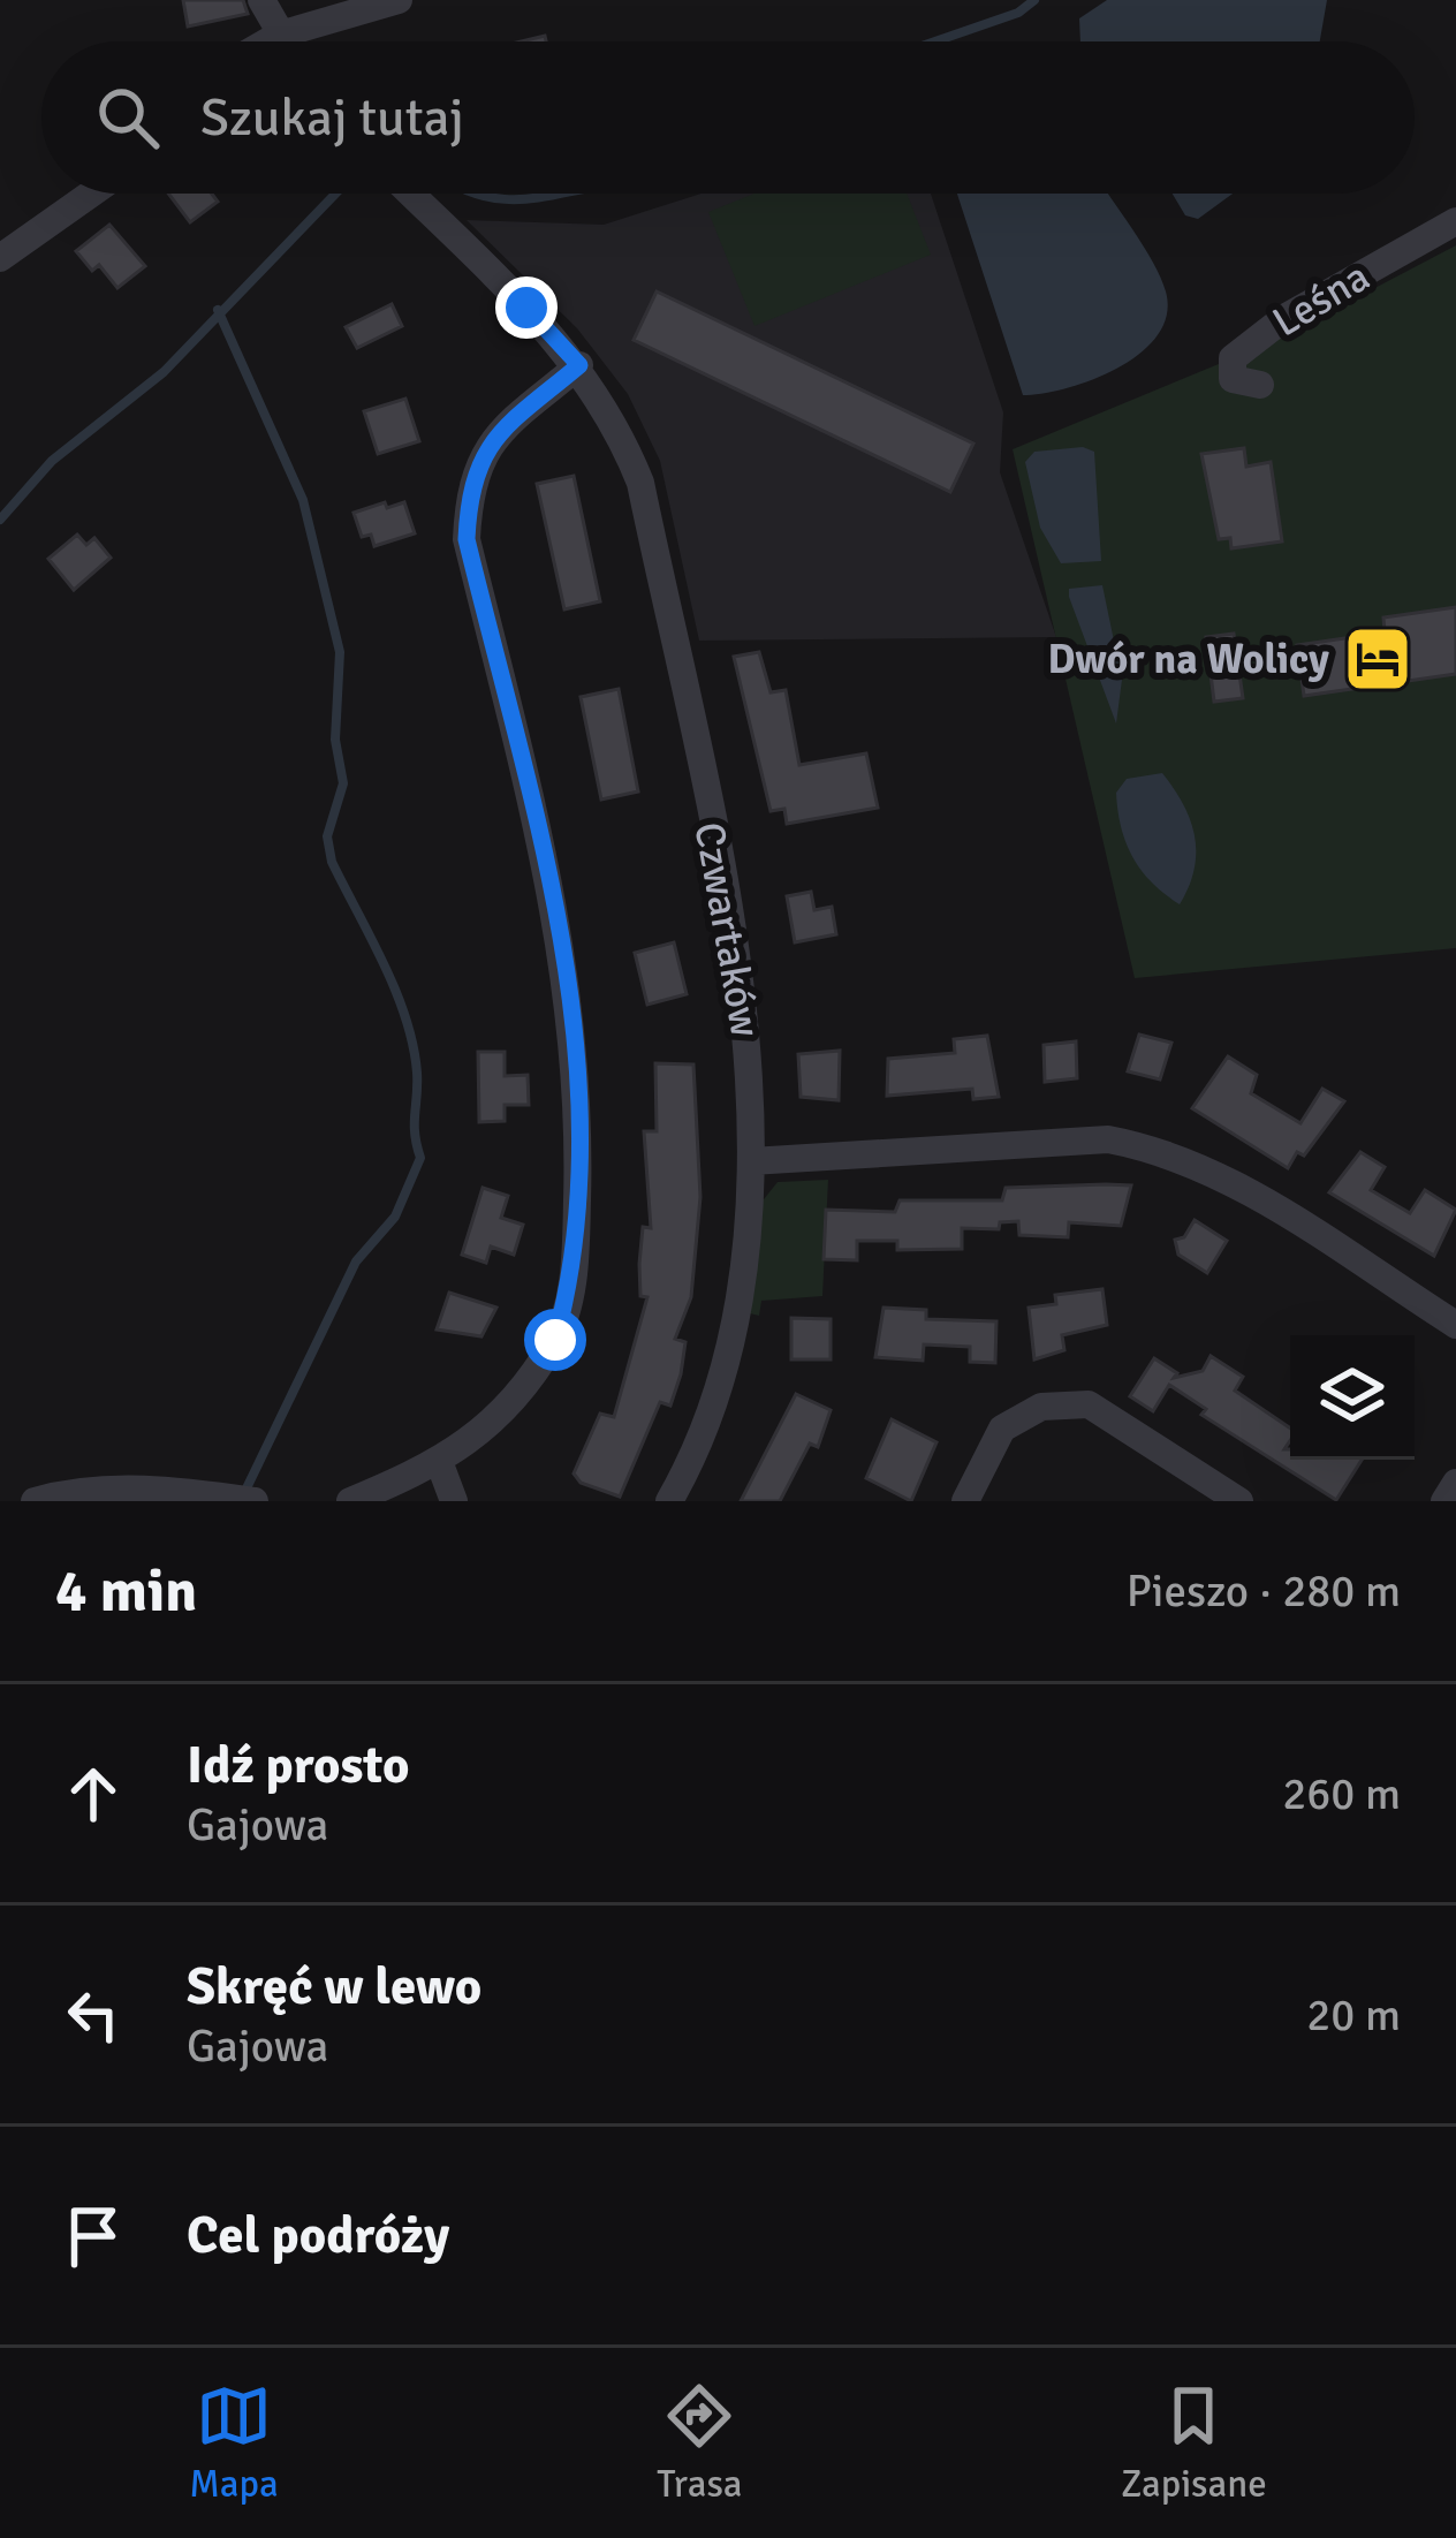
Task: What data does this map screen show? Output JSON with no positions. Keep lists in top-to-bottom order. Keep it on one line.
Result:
{"streets":{"street":["Leśna","Czwartaków"]},"places":{"hotel":["Dwór na Wolicy"]},"page":{"search":"Szukaj tutaj","heading":["4 min","Pieszo · 280 m"],"list":[["Idź prosto","Gajowa","260 m"],["Skręć w lewo","Gajowa","20 m"],"Cel podróży"],"nav":["Mapa","Trasa","Zapisane"]}}
